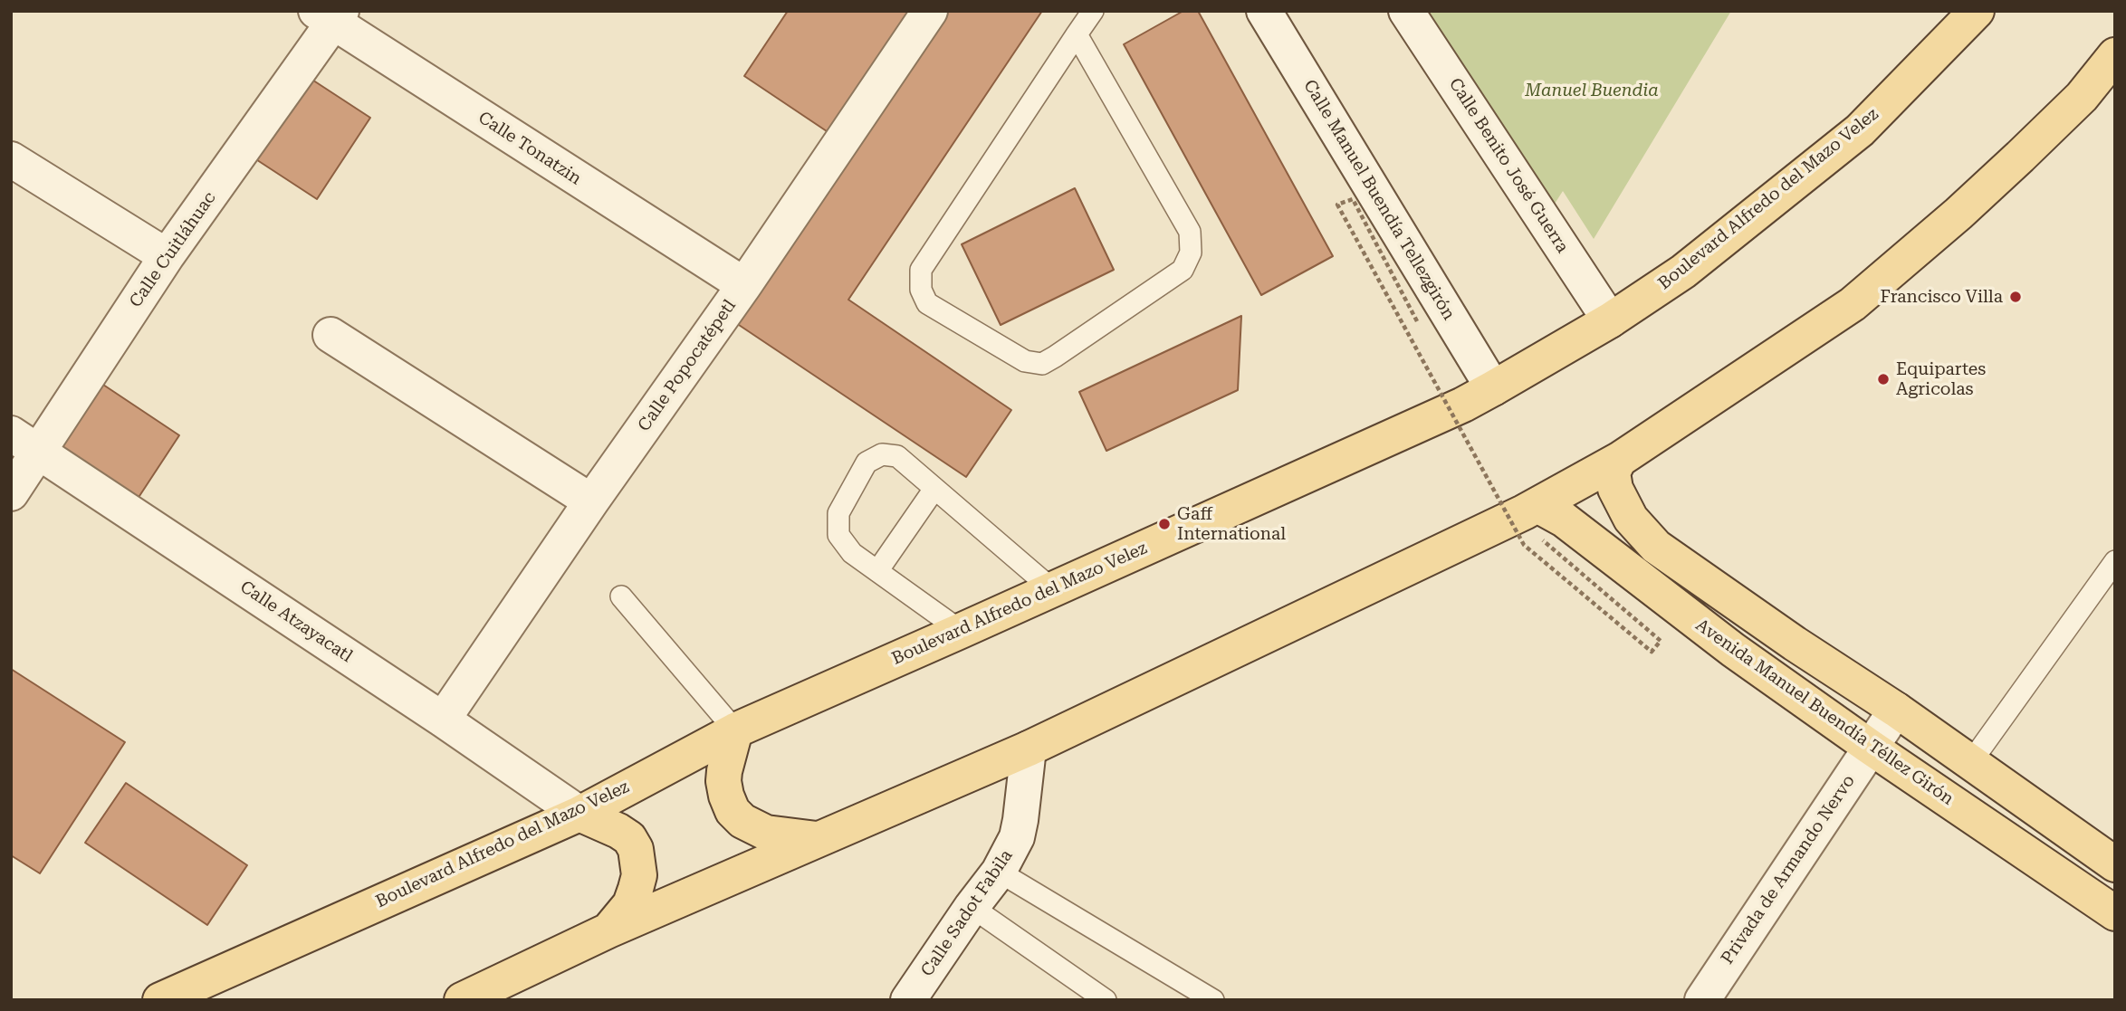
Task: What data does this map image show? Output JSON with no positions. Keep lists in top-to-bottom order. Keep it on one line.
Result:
{"streets":{"main road":["Boulevard Alfredo del Mazo Velez","Avenida Manuel Buendía Téllez Girón"],"street":["Calle Tonatzin","Calle Benito José Guerra","Calle Manuel Buendía Tellezgirón","Calle Cuitláhuac","Calle Popocatépetl","Calle Atzayacatl","Privada de Armando Nervo","Calle Sadot Fabila"]},"crossings":[["Calle Tonatzin","Calle Cuitláhuac"],["Calle Tonatzin","Calle Popocatépetl"],["Calle Benito José Guerra","Boulevard Alfredo del Mazo Velez"],["Boulevard Alfredo del Mazo Velez","Calle Manuel Buendía Tellezgirón"],["Boulevard Alfredo del Mazo Velez","Calle Atzayacatl"],["Calle Cuitláhuac","Calle Atzayacatl"],["Calle Popocatépetl","Calle Atzayacatl"],["Avenida Manuel Buendía Téllez Girón","Privada de Armando Nervo"]],"parks":["Manuel Buendia"],"places":["Francisco Villa","Equipartes Agricolas","Gaff International"]}
